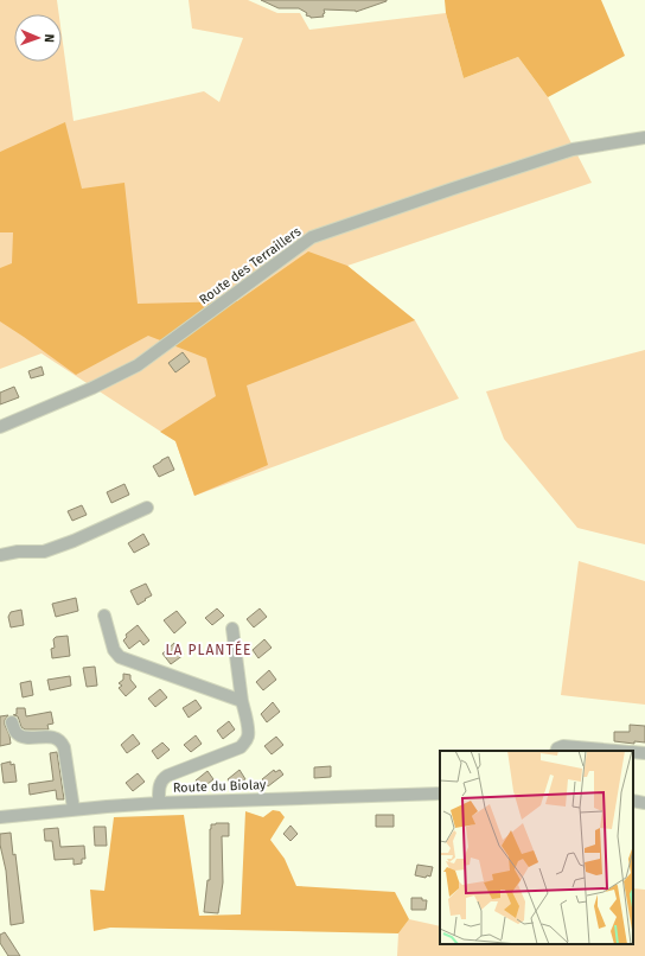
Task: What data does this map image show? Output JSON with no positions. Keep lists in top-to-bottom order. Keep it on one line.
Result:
{"streets":{"street":["Route des Terraillers","Route du Biolay"]},"districts":["LA PLANTÉE"],"north":"right"}
